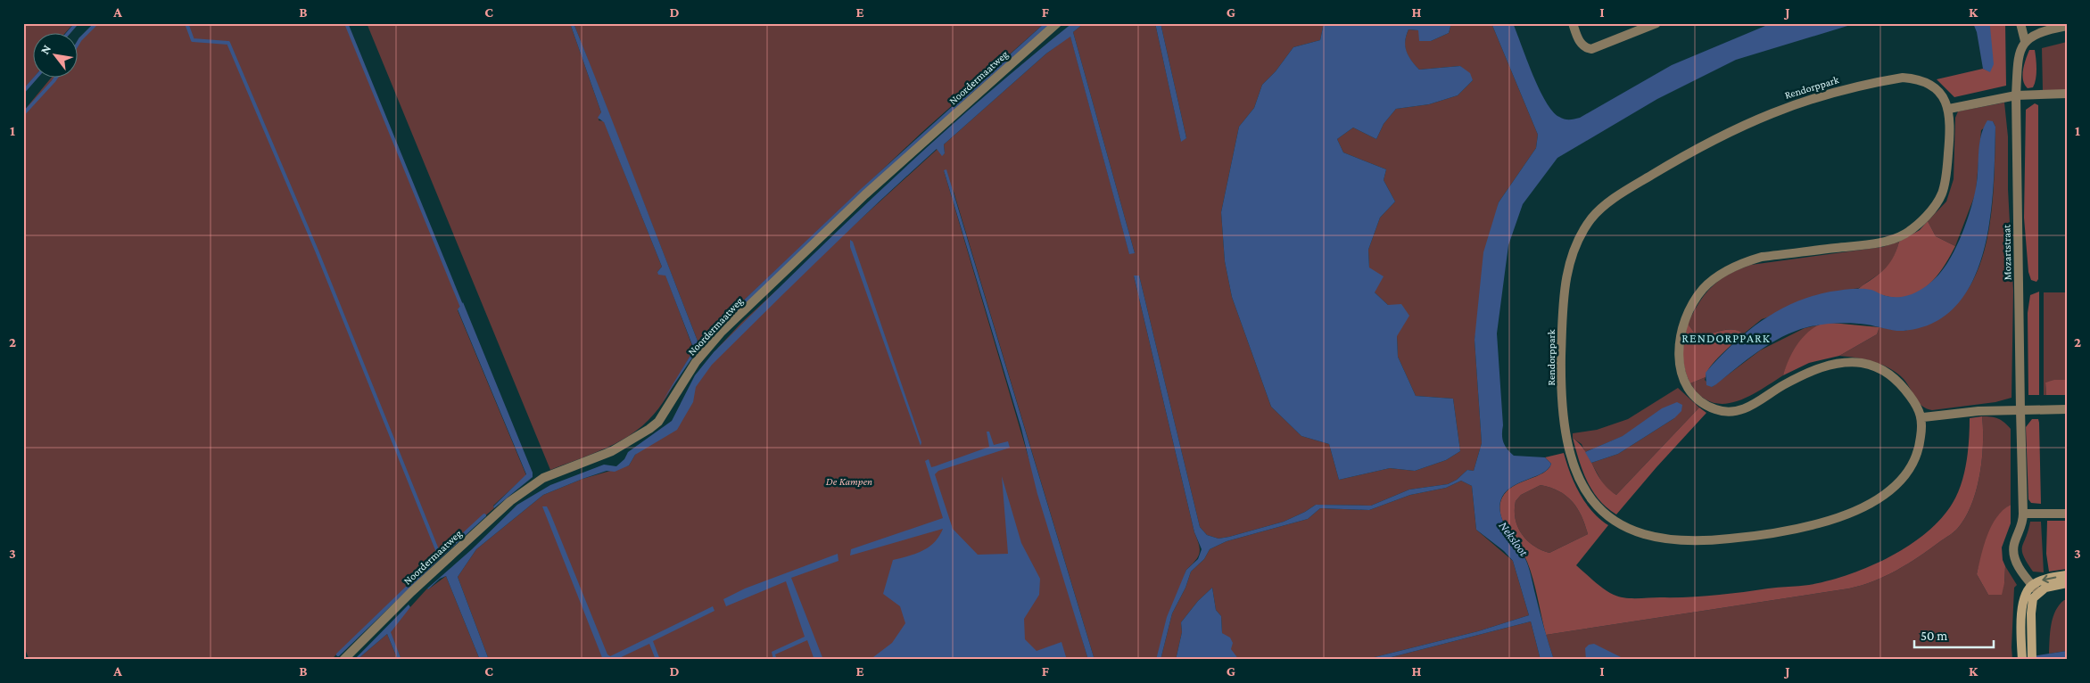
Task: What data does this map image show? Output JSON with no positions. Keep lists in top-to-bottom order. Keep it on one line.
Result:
{"streets":{"street":["Noordermaatweg","Rendorppark","Mozartstraat"]},"districts":["RENDORPPARK"],"water":["Neksloot"],"parks":["De Kampen"],"scale_bar":"50 m","north":"top left","grid":{"columns":["A","B","C","D","E","F","G","H","I","J","K"],"rows":["1","2","3"]}}
